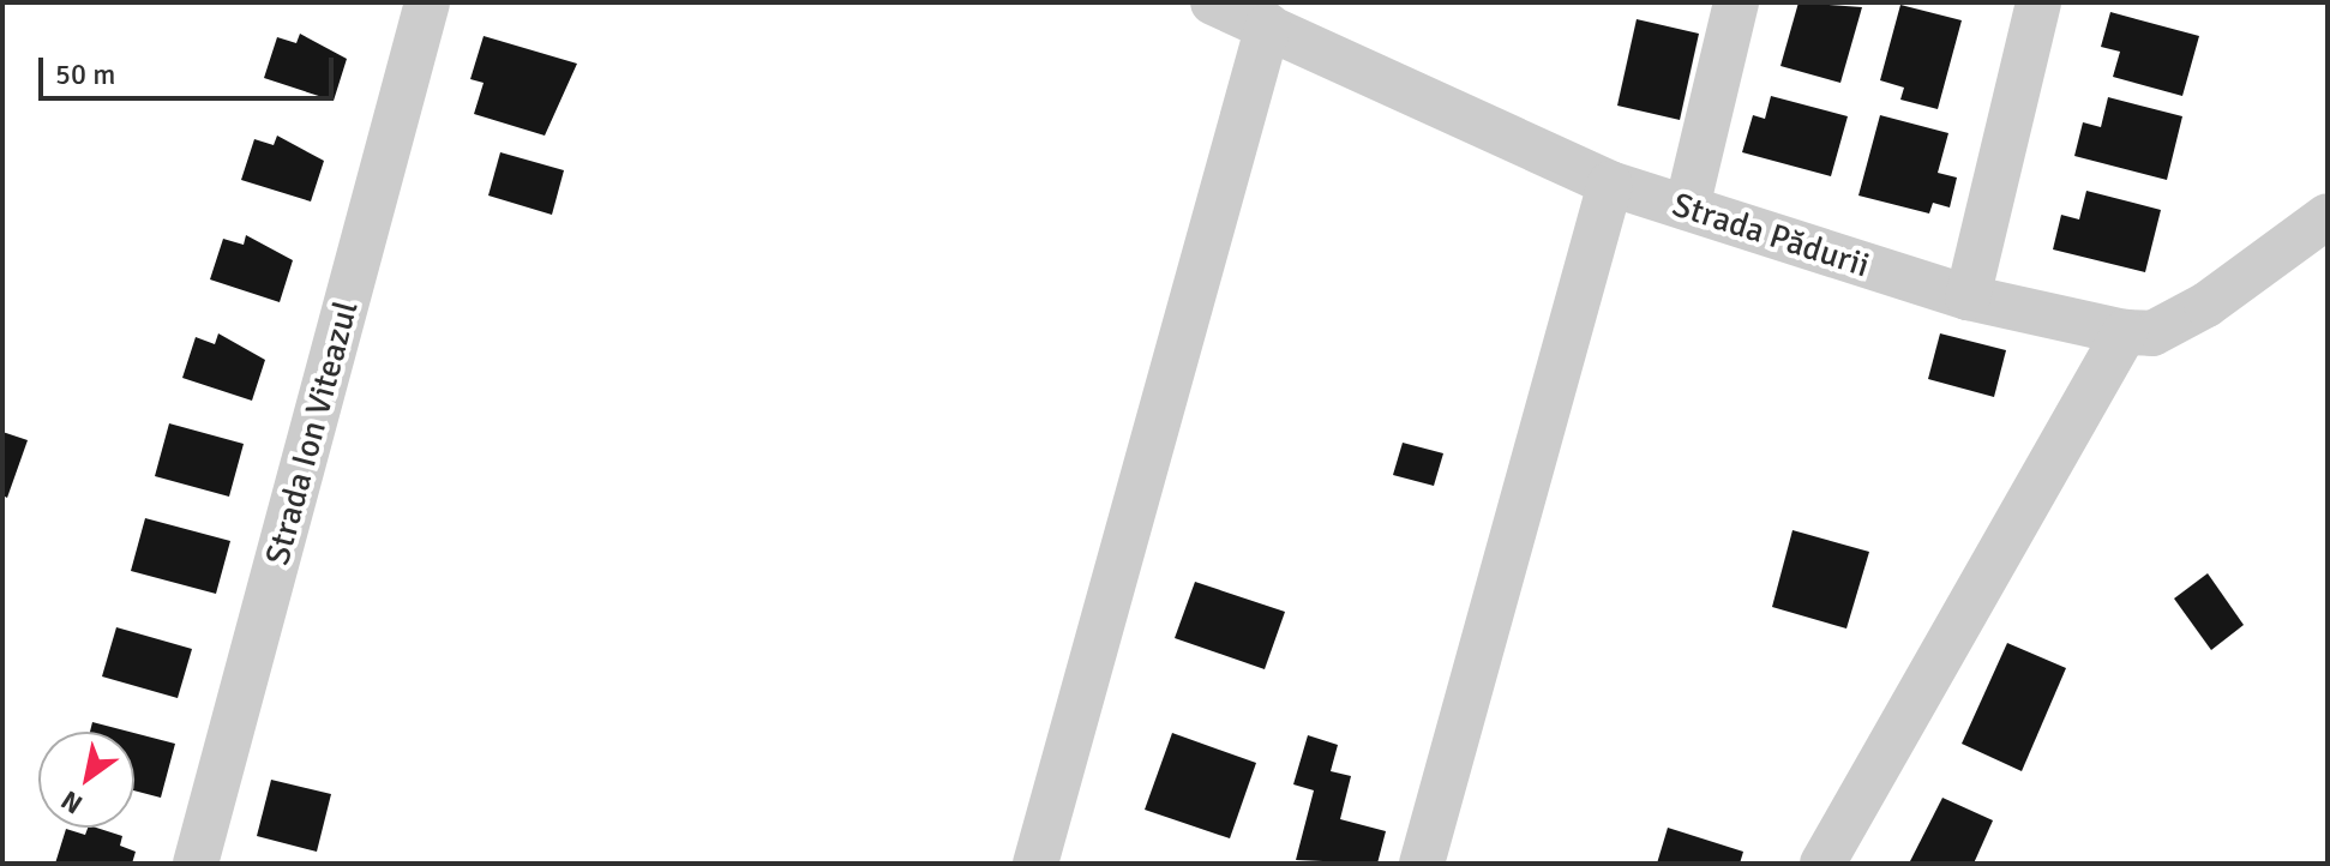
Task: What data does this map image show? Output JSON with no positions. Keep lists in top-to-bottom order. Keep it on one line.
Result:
{"streets":{"street":["Strada Pădurii","Strada Ion Viteazul"]},"scale_bar":"50 m","north":"bottom left"}
